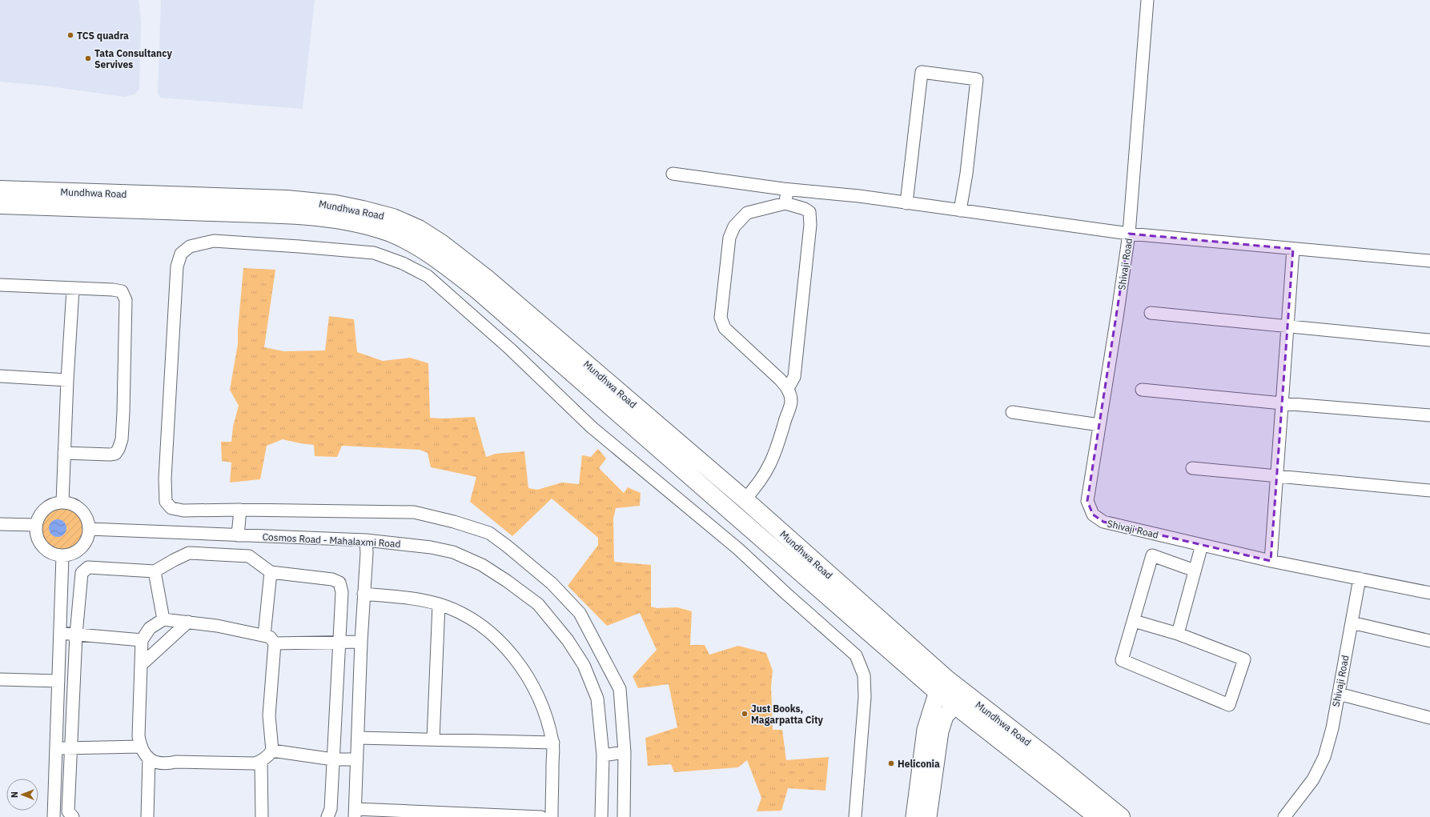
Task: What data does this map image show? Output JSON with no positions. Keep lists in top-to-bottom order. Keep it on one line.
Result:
{"streets":{"highway":["Mundhwa Road"],"street":["Shivaji Road","Cosmos Road - Mahalaxmi Road"]},"places":["TCS quadra","Tata Consultancy Servives","Just Books, Magarpatta City","Heliconia"],"north":"left"}
